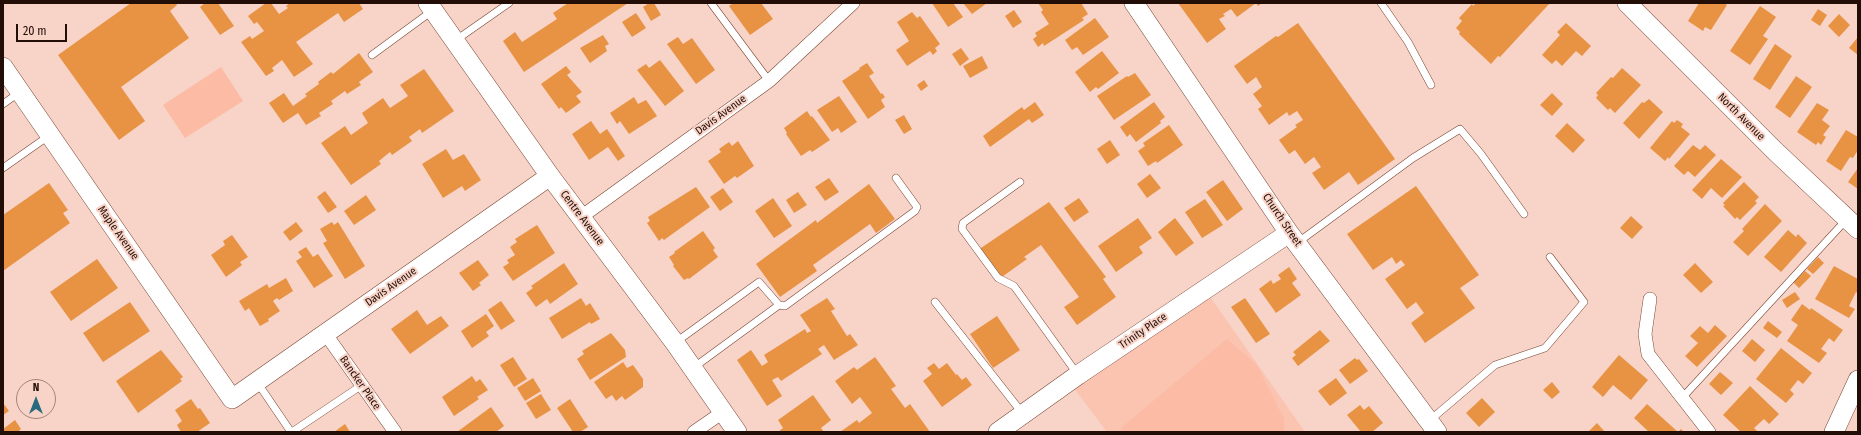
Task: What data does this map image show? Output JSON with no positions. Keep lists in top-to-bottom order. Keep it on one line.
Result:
{"streets":{"street":["Davis Avenue","North Avenue","Centre Avenue","Church Street","Maple Avenue","Trinity Place","Bancker Place"]},"crossings":[["Davis Avenue","Centre Avenue"],["Davis Avenue","Maple Avenue"],["Davis Avenue","Bancker Place"],["Church Street","Trinity Place"]],"scale_bar":"20 m","north":"top"}
